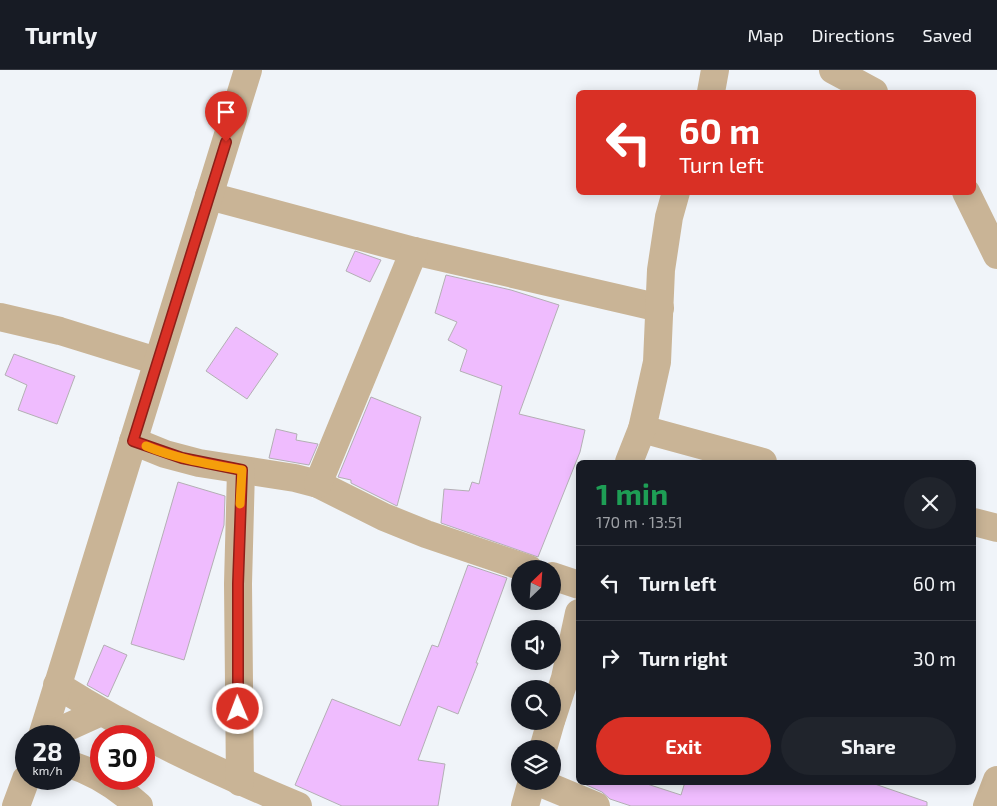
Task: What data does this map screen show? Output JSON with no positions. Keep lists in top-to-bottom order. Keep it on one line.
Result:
{"north":"top right","page":{"header":"Turnly","nav":["Map","Directions","Saved"],"turn":["60 m","Turn left"],"heading":["1 min","170 m · 13:51"],"list":[{"name":"Turn left","value":"60 m"},{"name":"Turn right","value":"30 m"}],"buttons":["Exit","Share"],"speed":"28 km/h","limit":"30"}}
